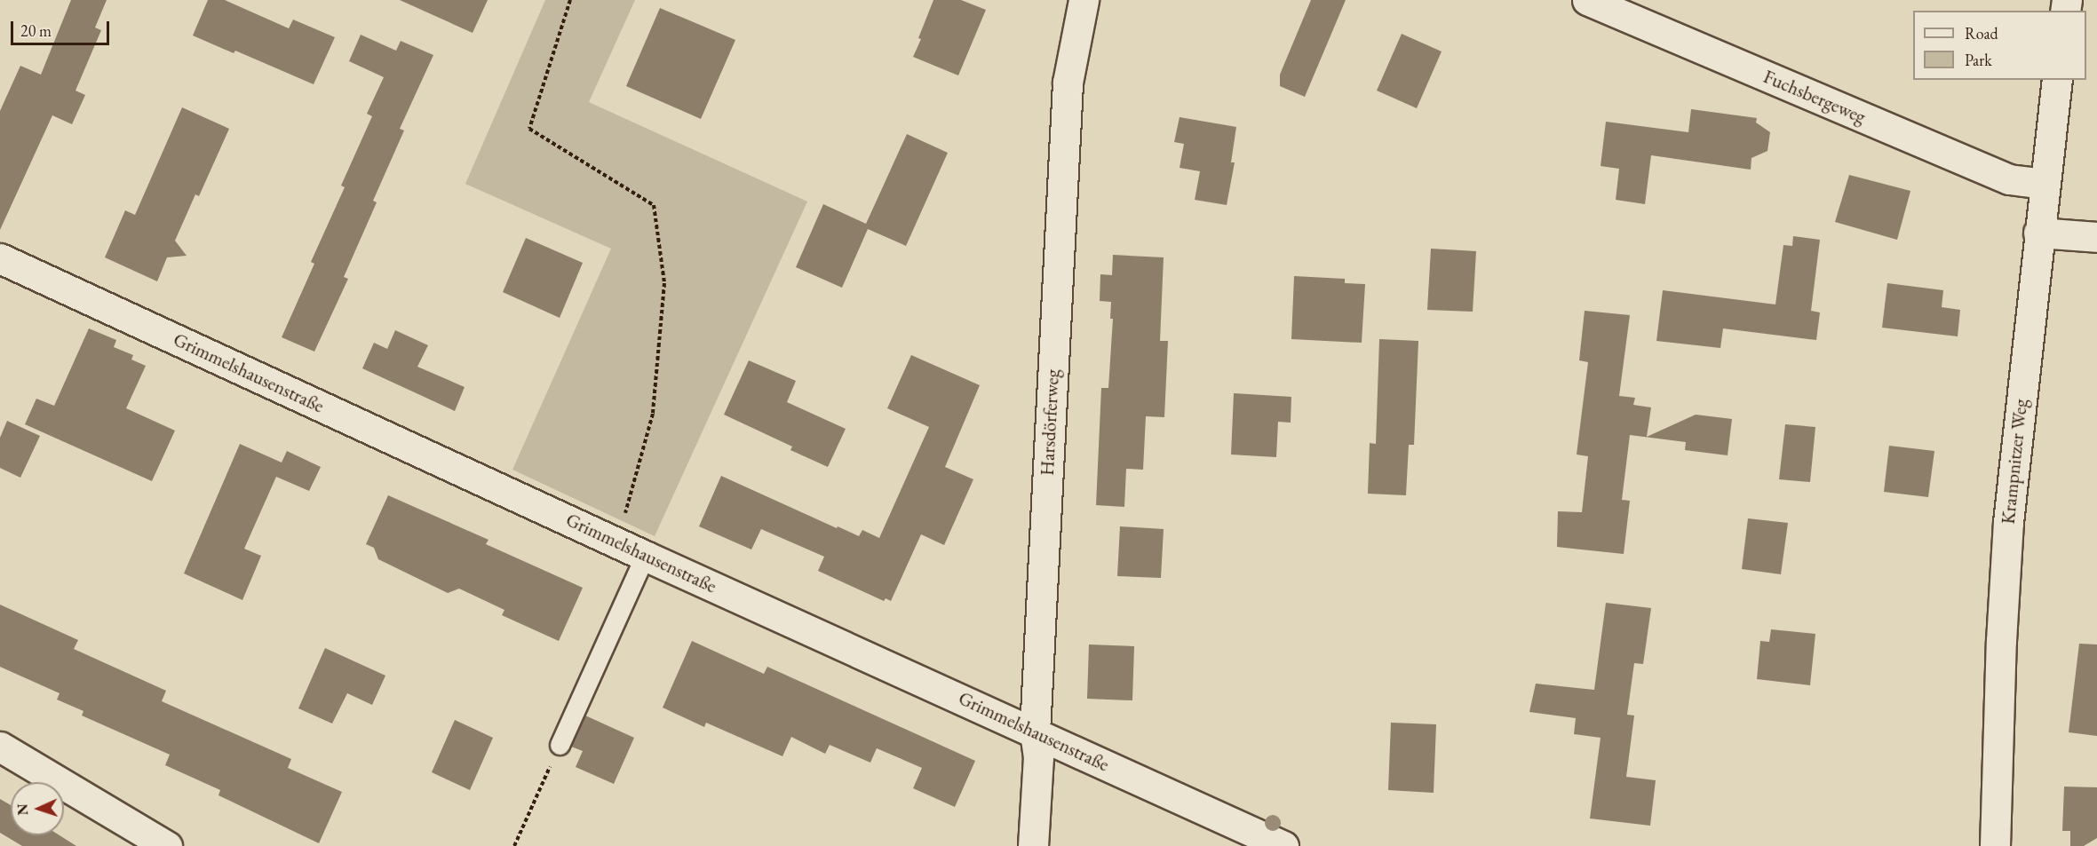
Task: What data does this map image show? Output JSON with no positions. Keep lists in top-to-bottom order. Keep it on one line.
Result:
{"streets":{"street":["Fuchsbergeweg","Grimmelshausenstraße","Harsdörferweg","Krampnitzer Weg"]},"crossings":[["Fuchsbergeweg","Krampnitzer Weg"],["Grimmelshausenstraße","Harsdörferweg"]],"legend":["Road","Park"],"scale_bar":"20 m","north":"left"}
